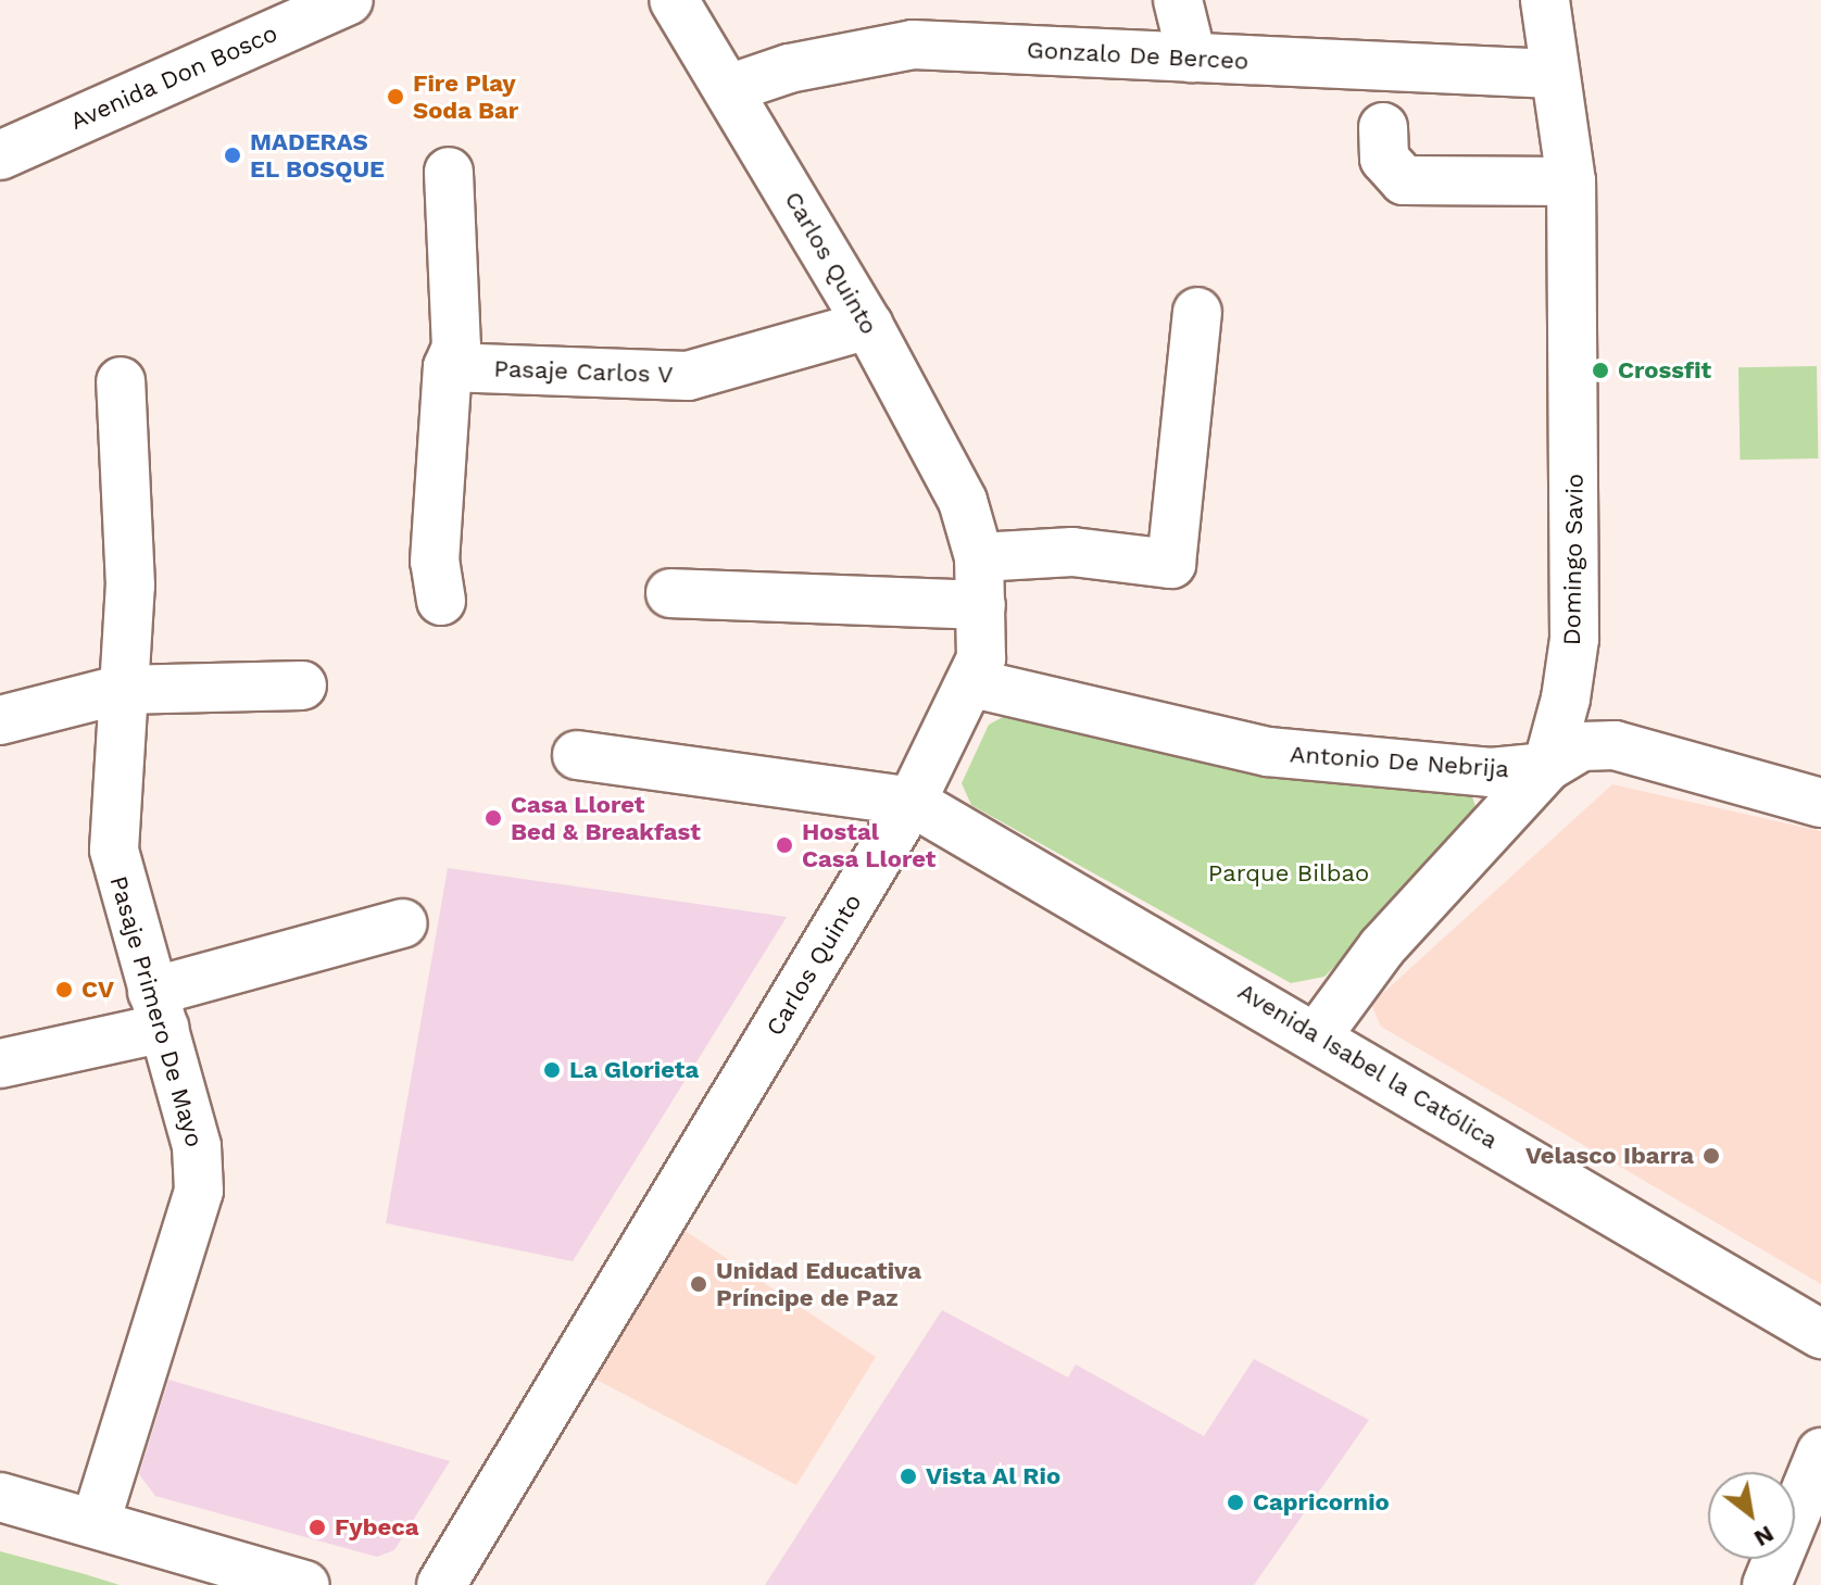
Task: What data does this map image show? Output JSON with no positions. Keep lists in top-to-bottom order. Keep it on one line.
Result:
{"streets":{"street":["Gonzalo De Berceo","Avenida Don Bosco","Carlos Quinto","Pasaje Carlos V","Domingo Savio","Antonio De Nebrija","Pasaje Primero De Mayo","Avenida Isabel la Católica"]},"crossings":[["Gonzalo De Berceo","Carlos Quinto"],["Gonzalo De Berceo","Domingo Savio"],["Carlos Quinto","Pasaje Carlos V"],["Carlos Quinto","Antonio De Nebrija"],["Carlos Quinto","Avenida Isabel la Católica"],["Domingo Savio","Antonio De Nebrija"]],"parks":["Parque Bilbao"],"places":["Fire Play Soda Bar","MADERAS EL BOSQUE","Crossfit","Casa Lloret Bed & Breakfast","Hostal Casa Lloret","CV","La Glorieta","Velasco Ibarra","Unidad Educativa Príncipe de Paz","Vista Al Rio","Capricornio","Fybeca"],"north":"bottom right"}
